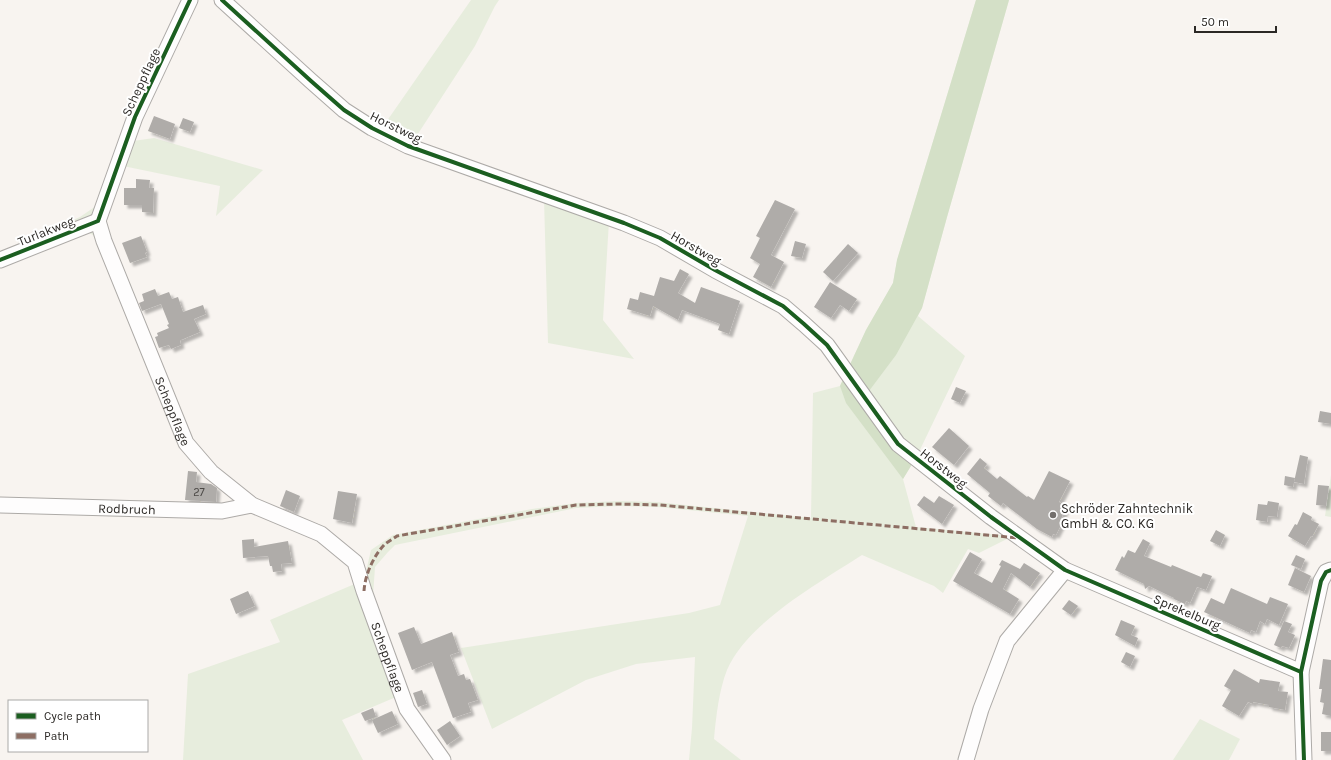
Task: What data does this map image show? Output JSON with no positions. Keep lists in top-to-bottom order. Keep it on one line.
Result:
{"streets":{"street":["Scheppflage","Horstweg","Turlakweg","Rodbruch","Sprekelburg"]},"crossings":[["Scheppflage","Turlakweg"],["Scheppflage","Rodbruch"],["Horstweg","Sprekelburg"]],"places":["Schröder Zahntechnik GmbH & CO. KG"],"house_numbers":["27"],"legend":["Cycle path","Path"],"scale_bar":"50 m"}
